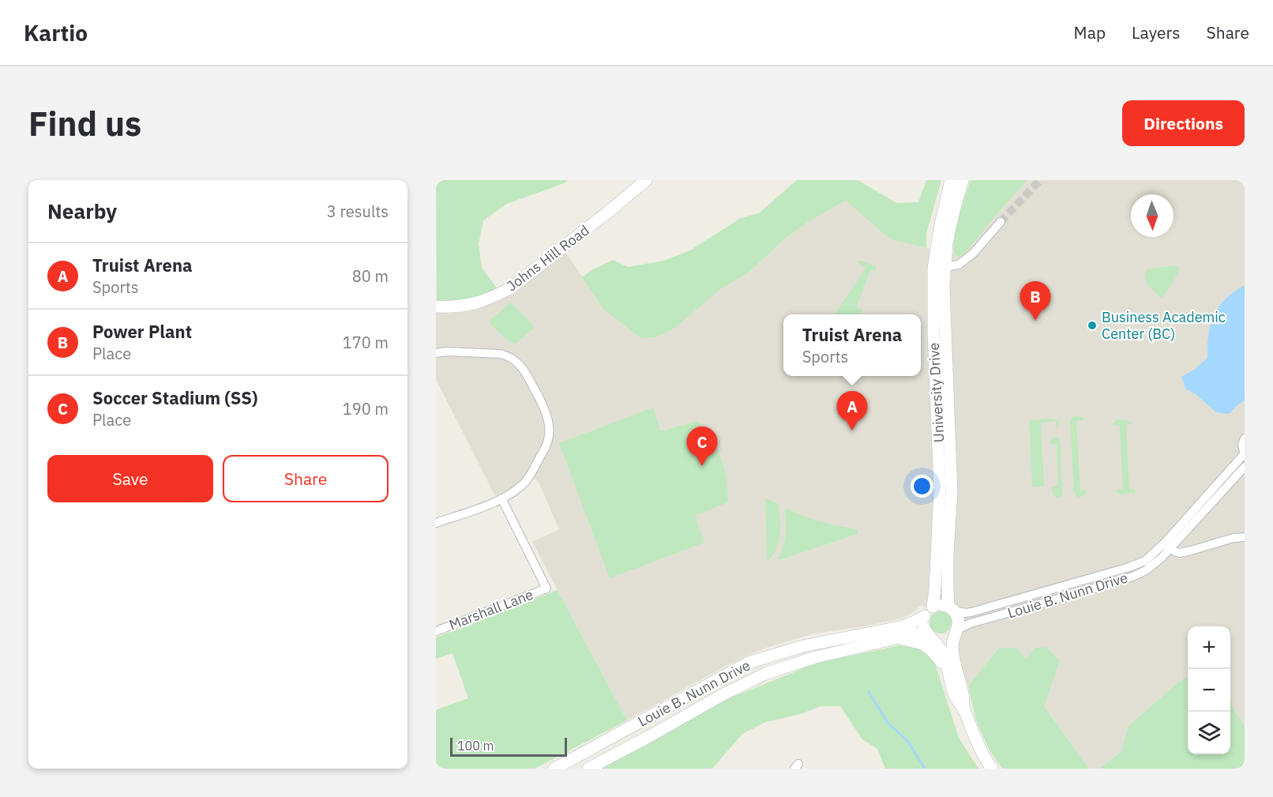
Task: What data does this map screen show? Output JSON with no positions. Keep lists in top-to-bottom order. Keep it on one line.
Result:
{"streets":{"main road":["Johns Hill Road","University Drive","Louie B. Nunn Drive"],"street":["Marshall Lane"]},"crossings":[["University Drive","Louie B. Nunn Drive"]],"places":["Business Academic Center (BC)"],"scale_bar":"100 m","north":"bottom","page":{"header":"Kartio","nav":["Map","Layers","Share"],"buttons":["Directions",["Save","Share"]],"title":"Find us","heading":["Nearby","3 results"],"list":[{"mark":"A","name":"Truist Arena","note":"Sports","value":"80 m"},{"mark":"B","name":"Power Plant","note":"Place","value":"170 m"},{"mark":"C","name":"Soccer Stadium (SS)","note":"Place","value":"190 m"}],"pins":["B","A","C"],"popup":["Truist Arena","Sports"],"map_buttons":["+","−"],"scale":"100 m"}}
